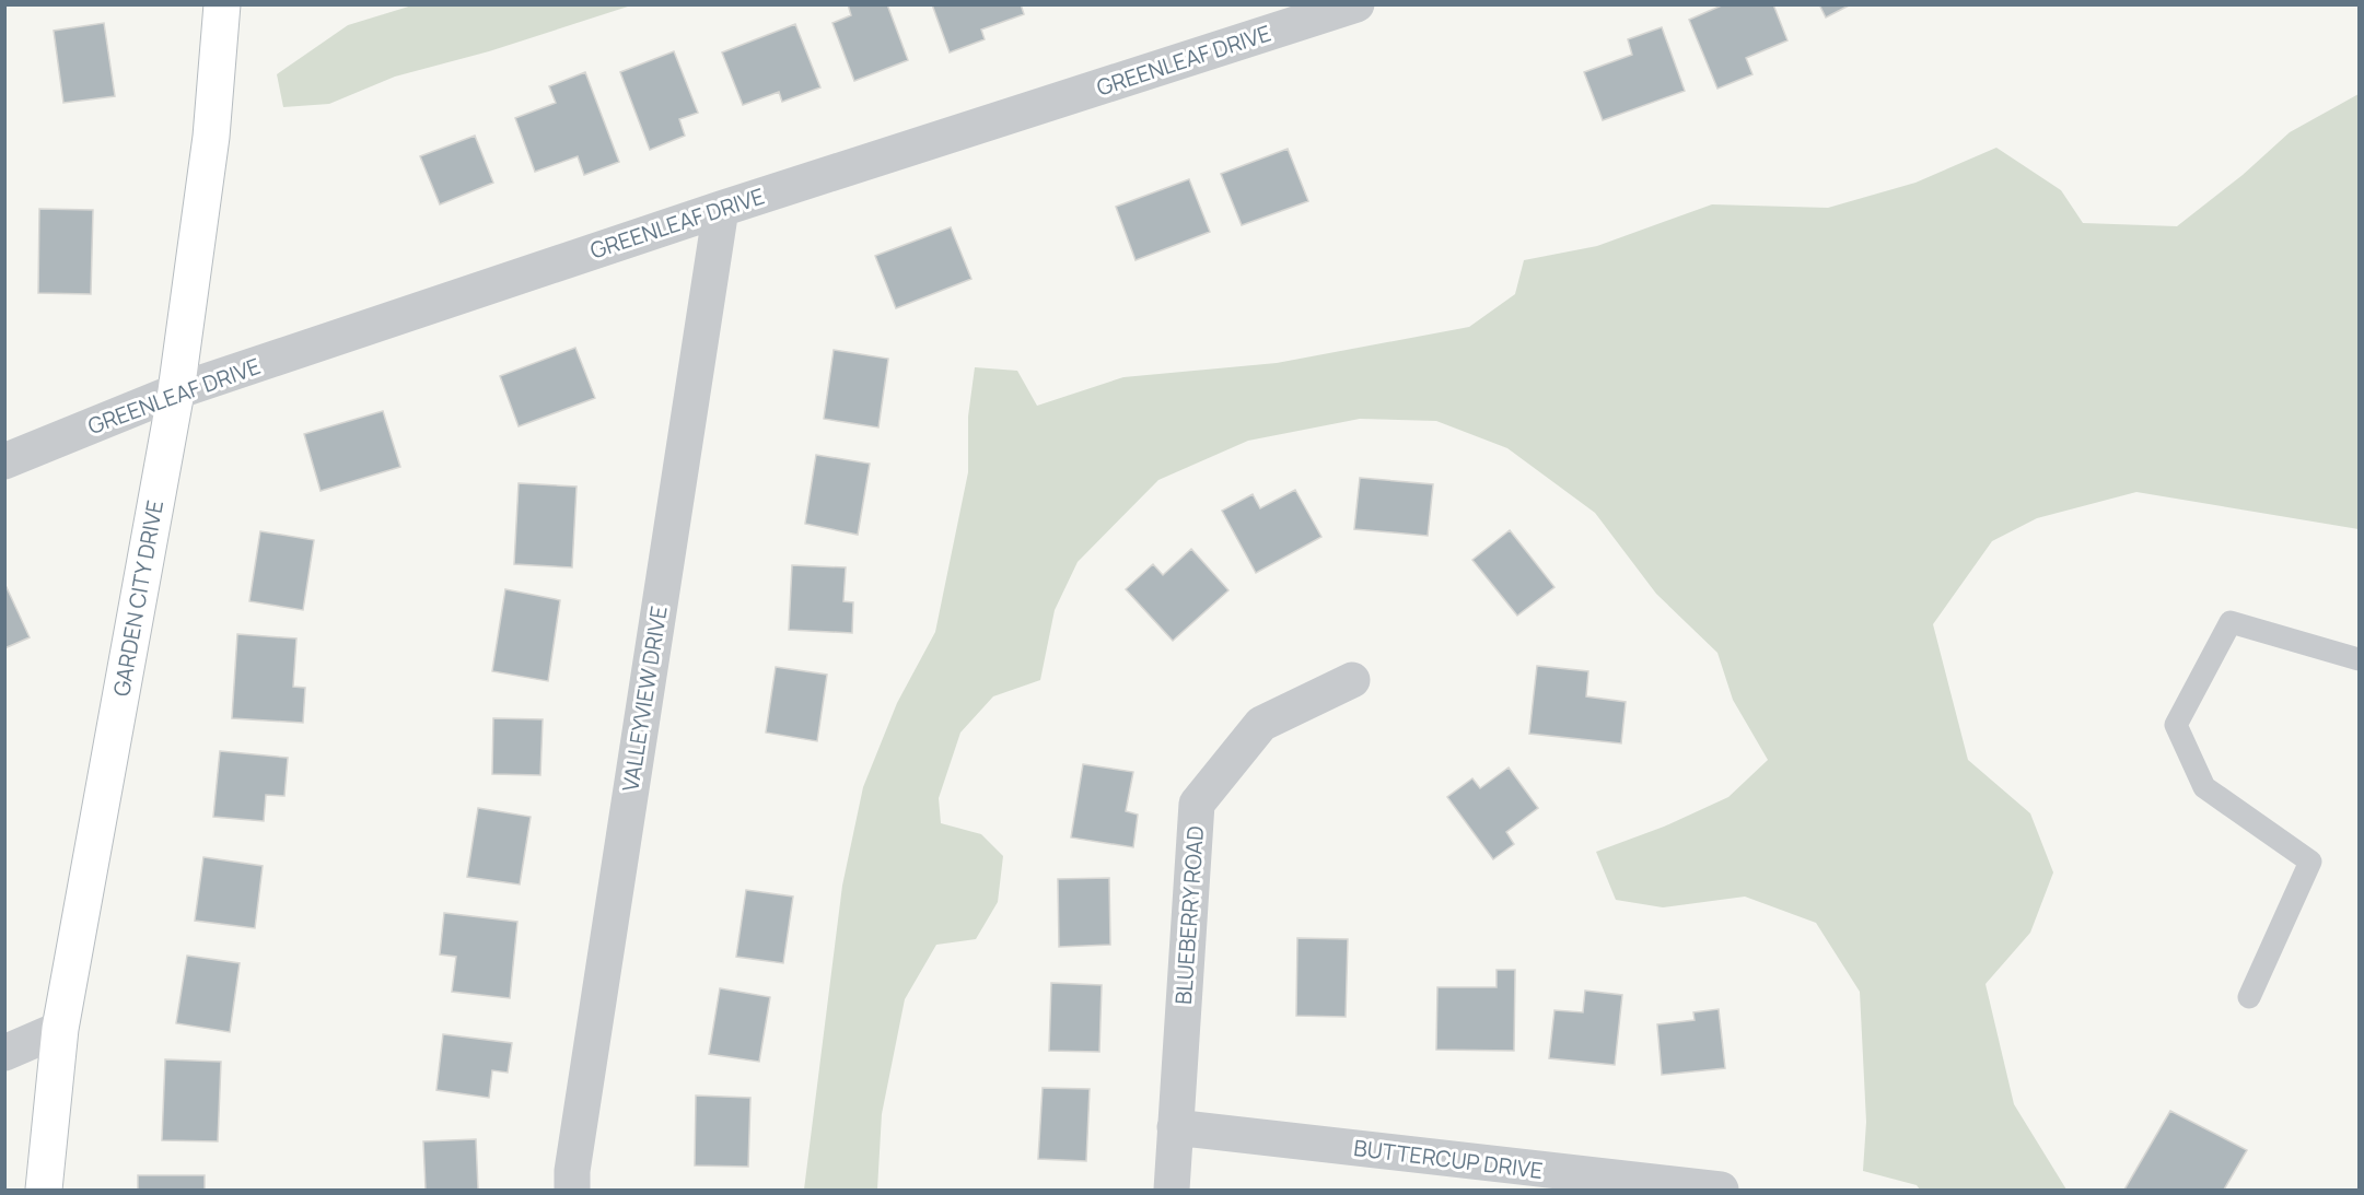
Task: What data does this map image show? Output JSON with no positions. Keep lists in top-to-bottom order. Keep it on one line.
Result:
{"streets":{"street":["GREENLEAF DRIVE","GARDEN CITY DRIVE","VALLEYVIEW DRIVE","BLUEBERRY ROAD","BUTTERCUP DRIVE"]},"crossings":[["GREENLEAF DRIVE","GARDEN CITY DRIVE"],["GREENLEAF DRIVE","VALLEYVIEW DRIVE"],["BLUEBERRY ROAD","BUTTERCUP DRIVE"]]}
